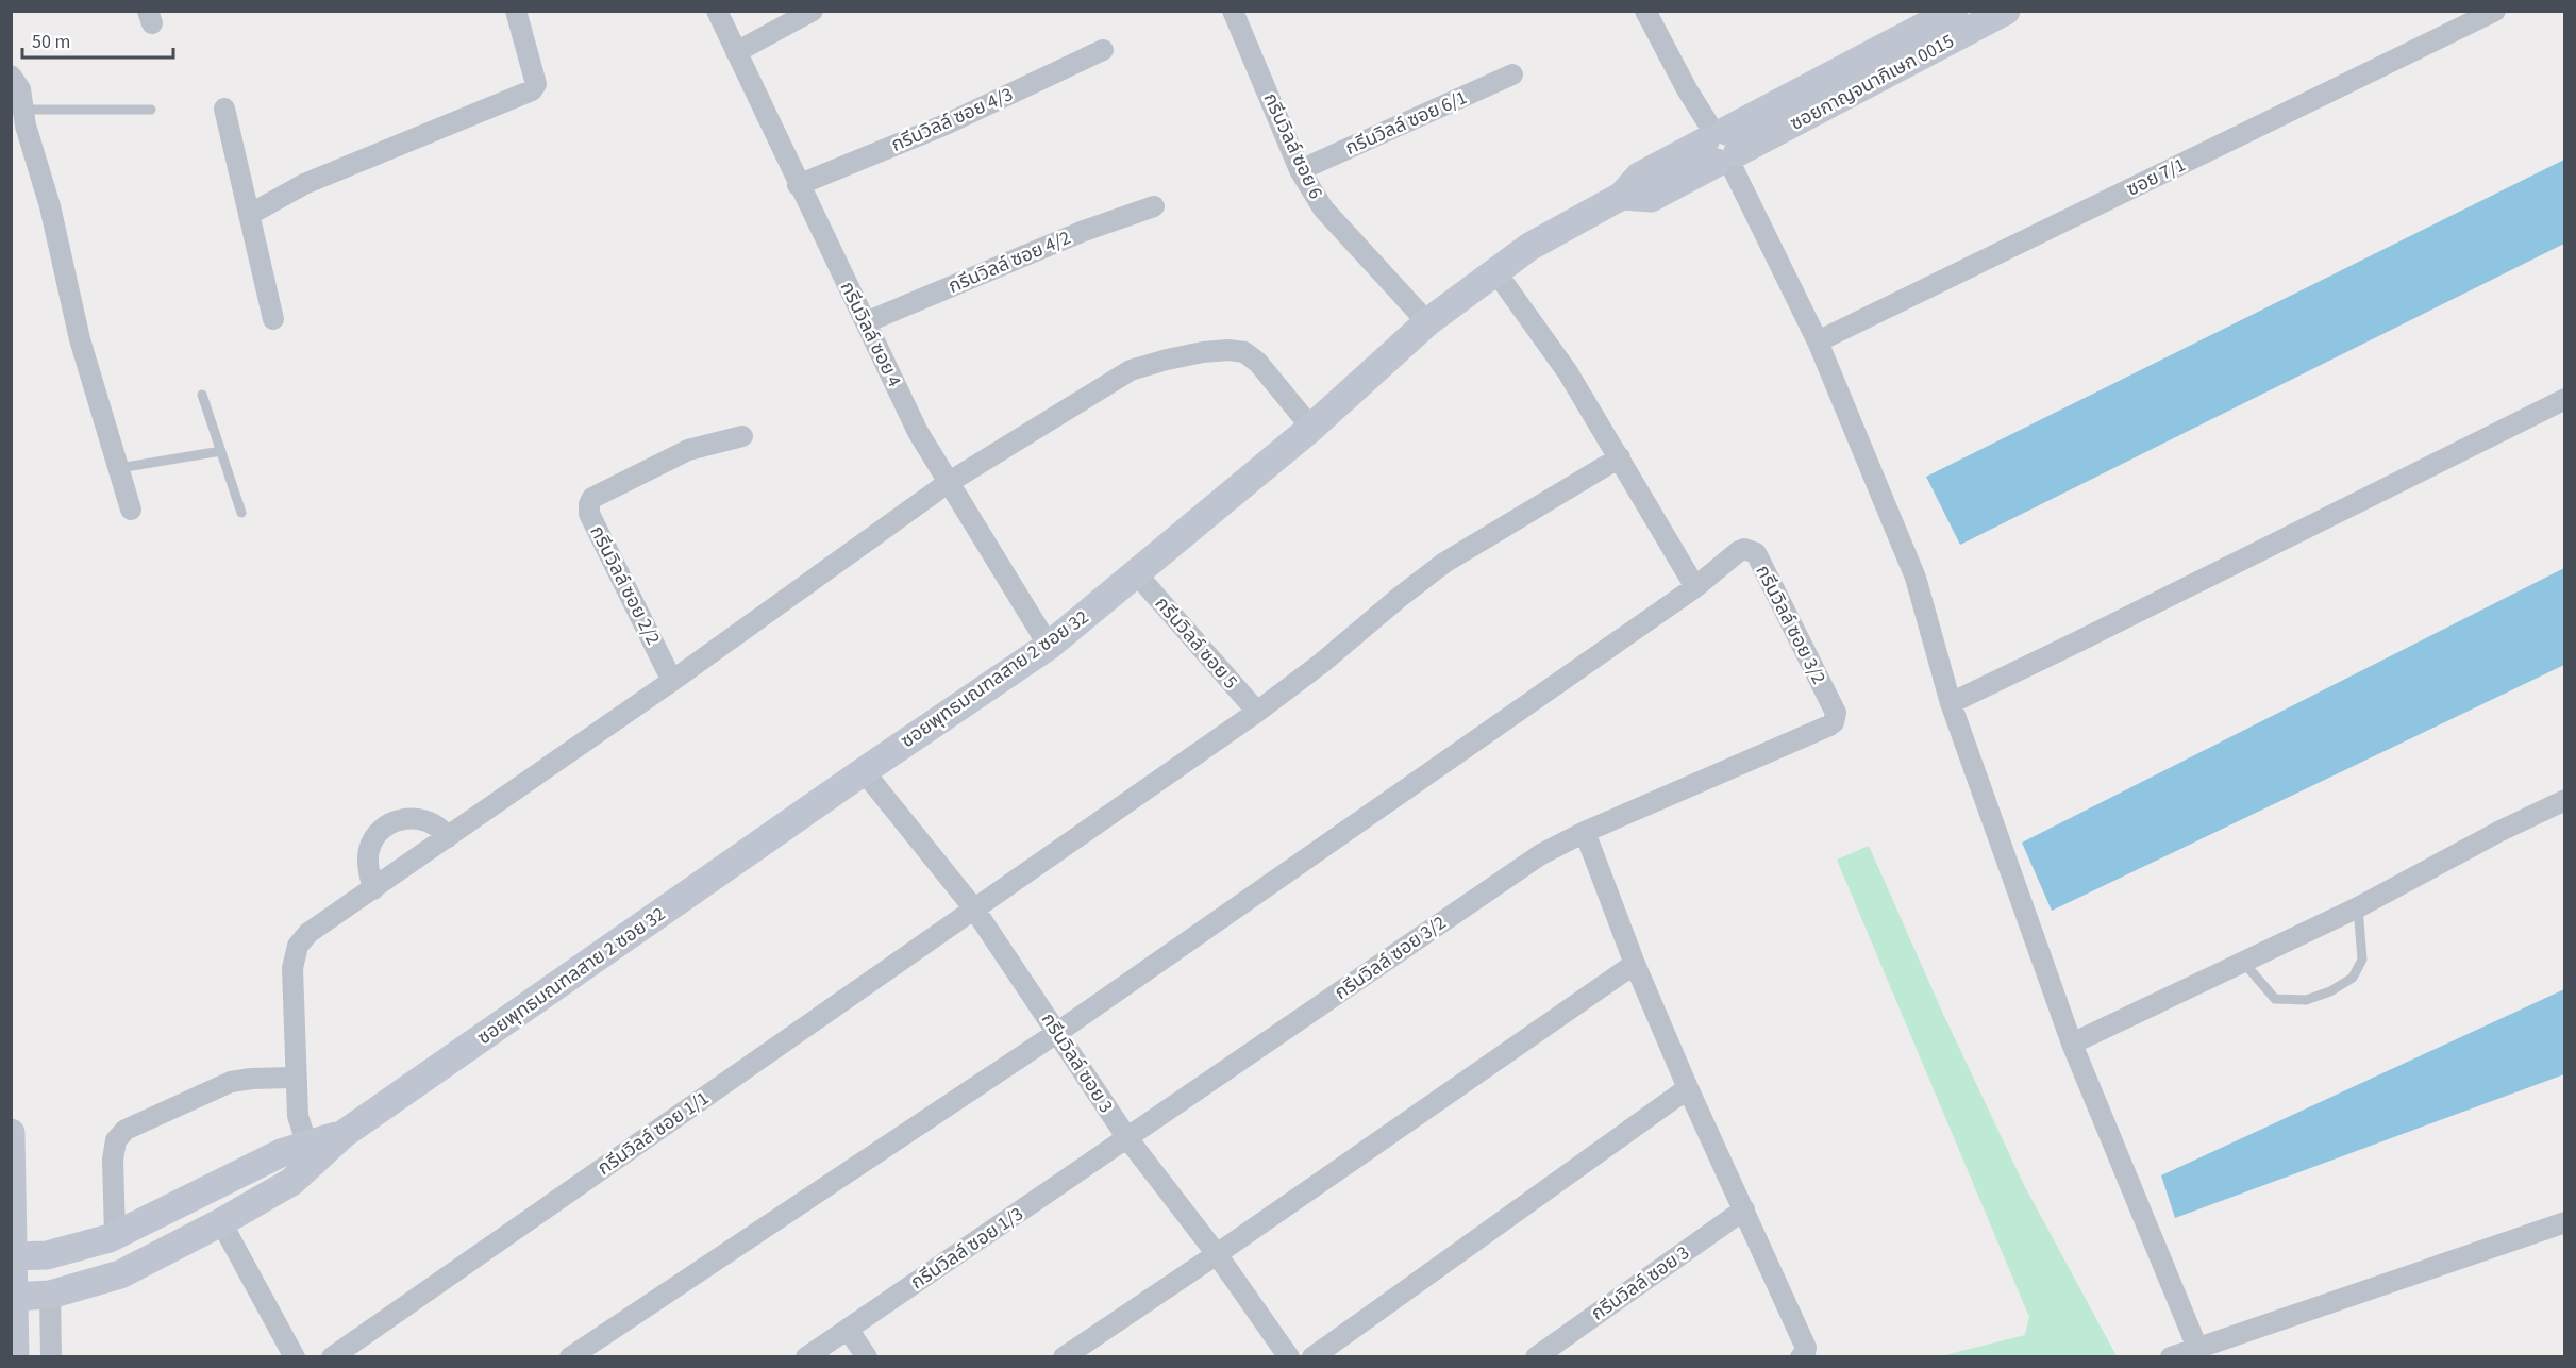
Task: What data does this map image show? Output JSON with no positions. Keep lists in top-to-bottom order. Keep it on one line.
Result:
{"streets":{"street":["ซอยกาญจนาภิเษก 0015","กรีนวิลล์ ซอย 4/3","กรีนวิลล์ ซอย 6/1","กรีนวิลล์ ซอย 6","ซอย 7/1","กรีนวิลล์ ซอย 4/2","กรีนวิลล์ ซอย 4","กรีนวิลล์ ซอย 2/2","กรีนวิลล์ ซอย 3/2","กรีนวิลล์ ซอย 5","ซอยพุทธมณฑลสาย 2 ซอย 32","กรีนวิลล์ ซอย 3","กรีนวิลล์ ซอย 1/1","กรีนวิลล์ ซอย 1/3"]},"crossings":[["ซอยกาญจนาภิเษก 0015","ซอยพุทธมณฑลสาย 2 ซอย 32"],["กรีนวิลล์ ซอย 4/3","กรีนวิลล์ ซอย 4"],["กรีนวิลล์ ซอย 6/1","กรีนวิลล์ ซอย 6"],["กรีนวิลล์ ซอย 6","ซอยพุทธมณฑลสาย 2 ซอย 32"],["กรีนวิลล์ ซอย 4/2","กรีนวิลล์ ซอย 4"],["กรีนวิลล์ ซอย 4","ซอยพุทธมณฑลสาย 2 ซอย 32"],["กรีนวิลล์ ซอย 3/2","กรีนวิลล์ ซอย 3"],["กรีนวิลล์ ซอย 3/2","กรีนวิลล์ ซอย 1/3"],["กรีนวิลล์ ซอย 5","ซอยพุทธมณฑลสาย 2 ซอย 32"],["กรีนวิลล์ ซอย 5","กรีนวิลล์ ซอย 1/1"],["ซอยพุทธมณฑลสาย 2 ซอย 32","กรีนวิลล์ ซอย 3"],["กรีนวิลล์ ซอย 3","กรีนวิลล์ ซอย 1/1"],["กรีนวิลล์ ซอย 3","กรีนวิลล์ ซอย 1/3"]],"scale_bar":"50 m"}
